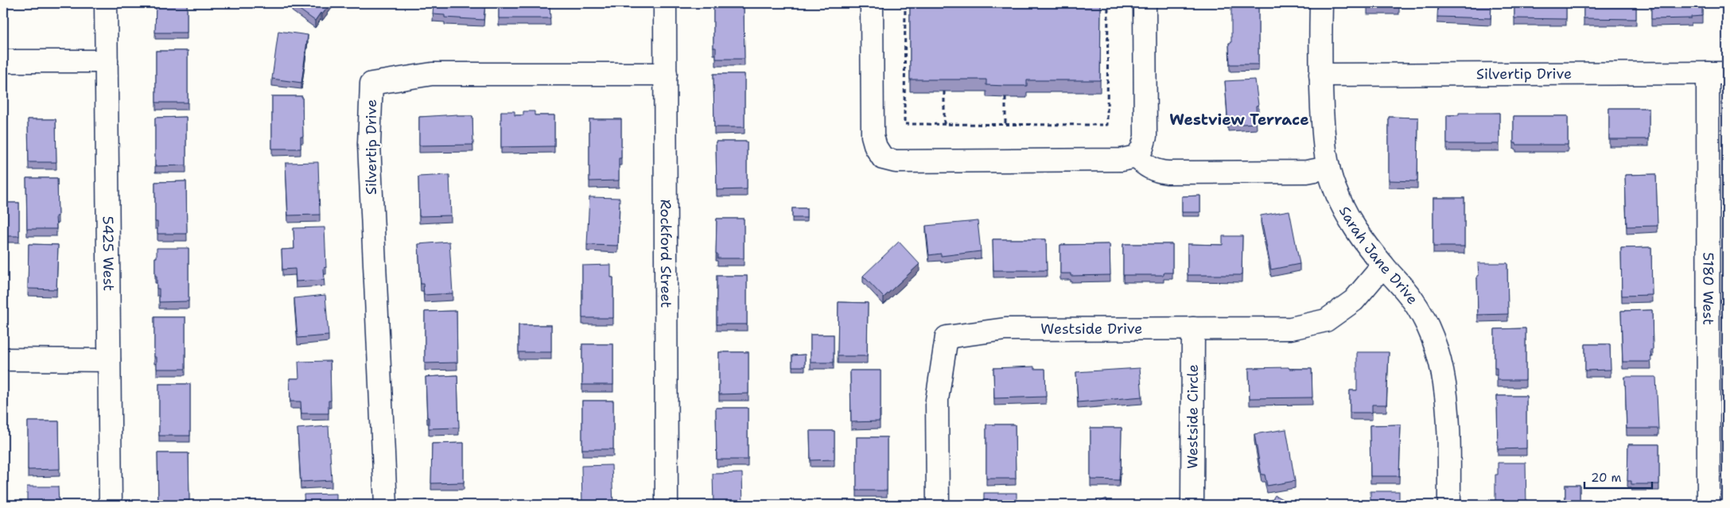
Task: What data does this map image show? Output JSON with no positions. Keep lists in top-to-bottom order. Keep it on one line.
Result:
{"streets":{"street":["Silvertip Drive","5425 West","Rockford Street","Sarah Jane Drive","5180 West","Westside Drive","Westside Circle"]},"crossings":[["Silvertip Drive","Rockford Street"],["Silvertip Drive","Sarah Jane Drive"],["Silvertip Drive","5180 West"],["Sarah Jane Drive","Westside Drive"],["Westside Drive","Westside Circle"]],"districts":["Westview Terrace"],"scale_bar":"20 m"}
